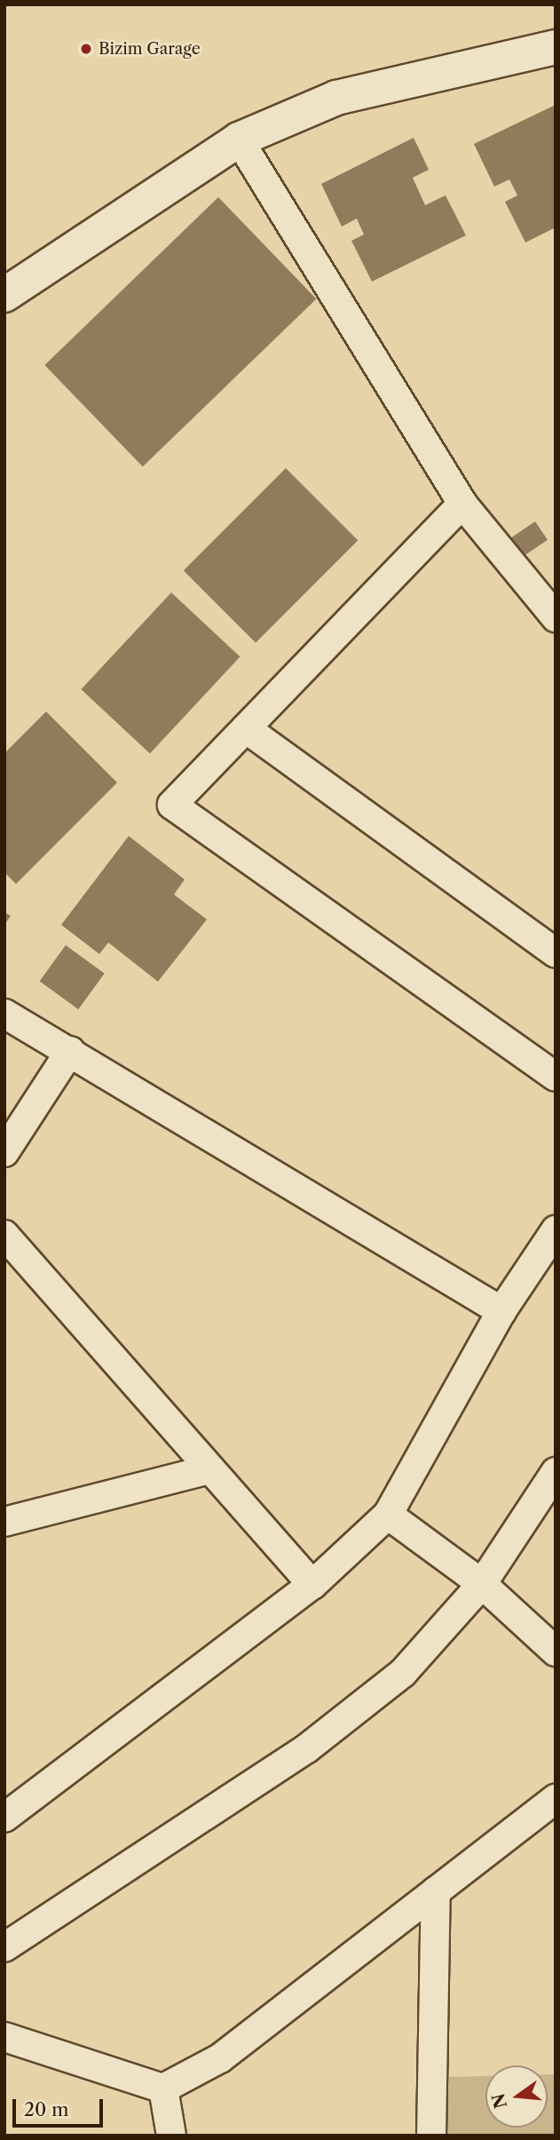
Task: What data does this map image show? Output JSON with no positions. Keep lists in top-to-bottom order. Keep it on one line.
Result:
{"places":["Bizim Garage"],"scale_bar":"20 m","north":"left"}
